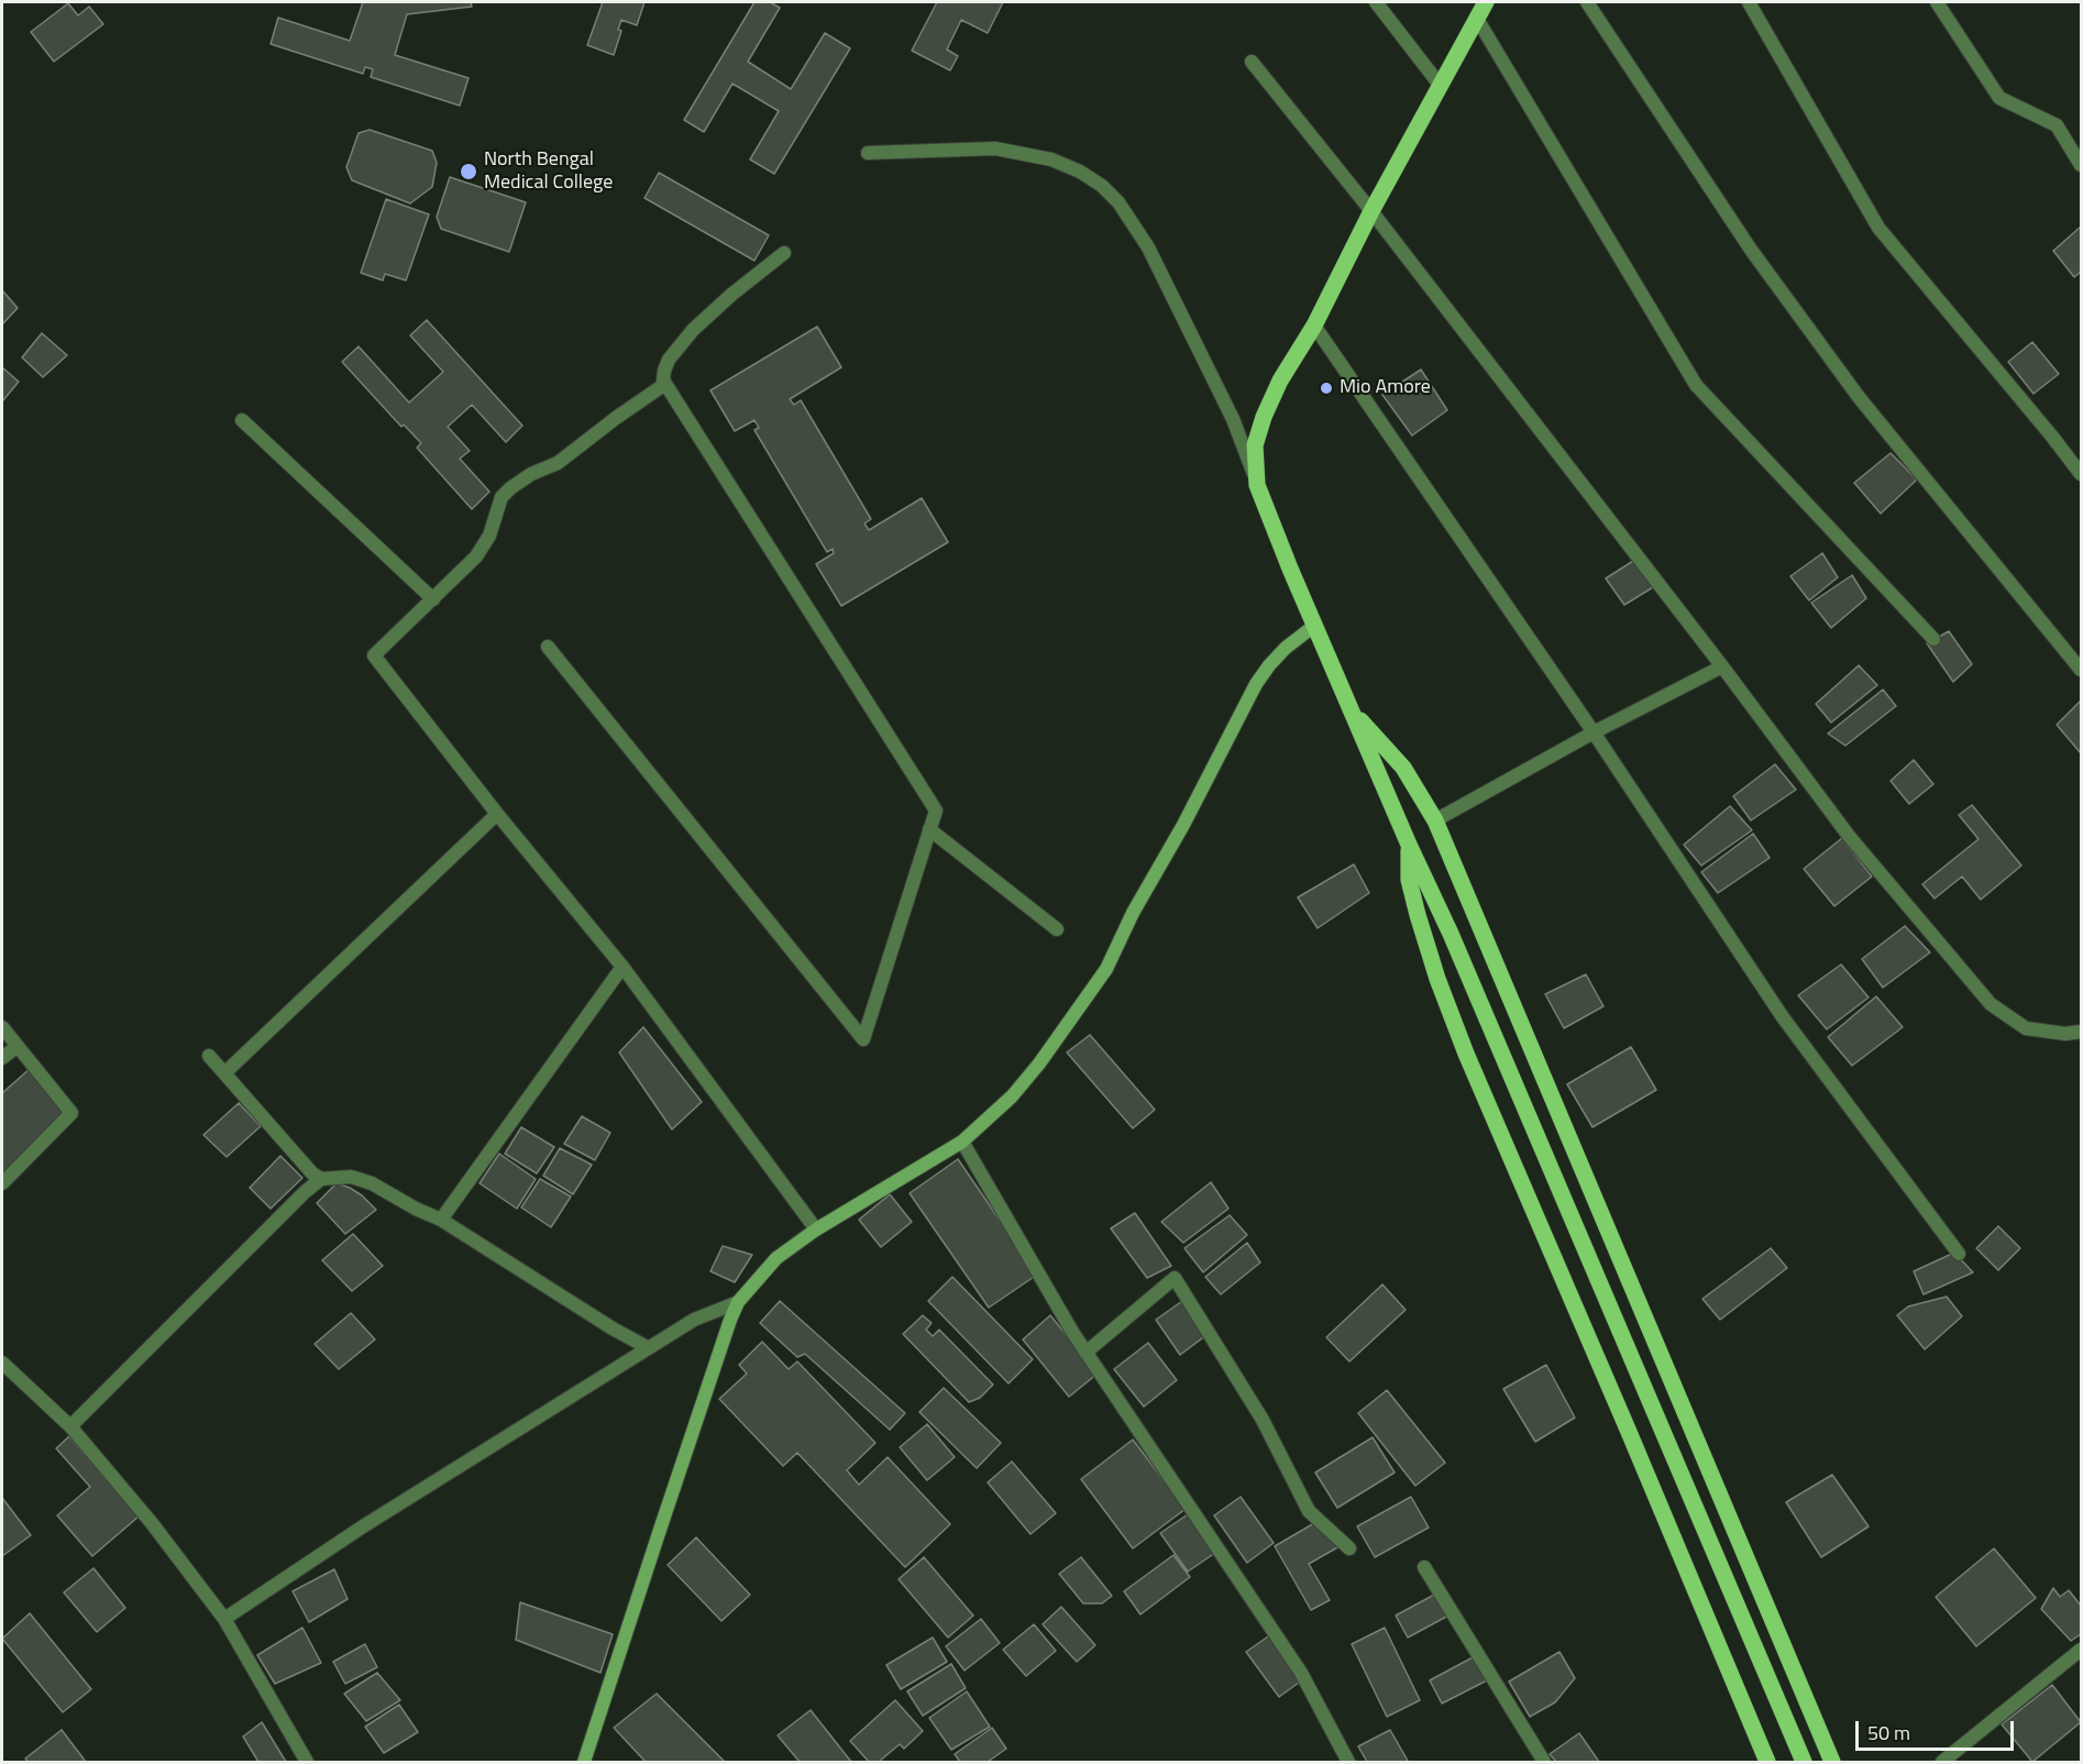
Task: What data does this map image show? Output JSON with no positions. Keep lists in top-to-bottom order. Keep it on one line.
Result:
{"places":["North Bengal Medical College","Mio Amore"],"scale_bar":"50 m"}
